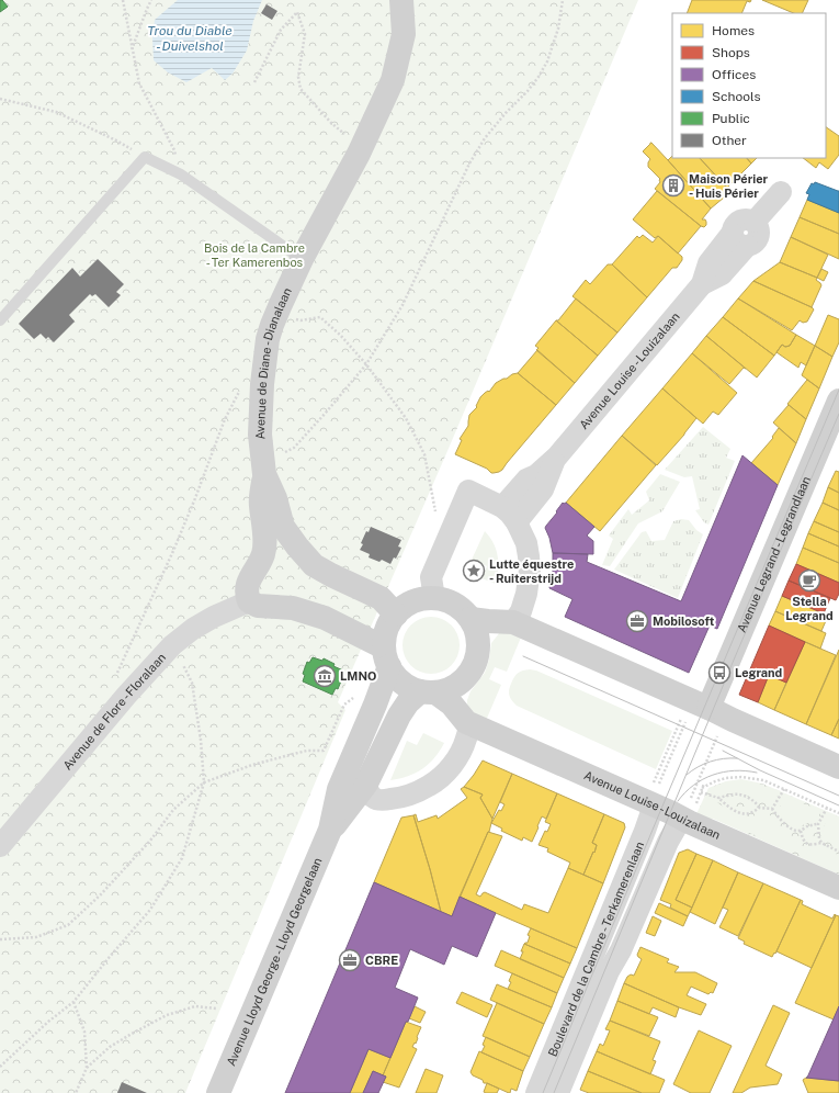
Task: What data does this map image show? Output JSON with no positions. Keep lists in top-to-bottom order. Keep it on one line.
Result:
{"streets":{"main road":["Avenue de Diane - Dianalaan","Avenue Louise - Louizalaan","Avenue Legrand - Legrandlaan","Avenue Lloyd George - Lloyd Georgelaan"],"street":["Avenue de Flore - Floralaan","Boulevard de la Cambre - Terkamerenlaan"]},"crossings":[["Avenue de Diane - Dianalaan","Avenue Louise - Louizalaan"],["Avenue de Diane - Dianalaan","Avenue Lloyd George - Lloyd Georgelaan"],["Avenue Louise - Louizalaan","Boulevard de la Cambre - Terkamerenlaan"],["Avenue Louise - Louizalaan","Avenue Lloyd George - Lloyd Georgelaan"]],"water":["Trou du Diable - Duivelshol"],"parks":["Bois de la Cambre - Ter Kamerenbos"],"places":{"building":["Maison Périer - Huis Périer"],"place":["Lutte équestre - Ruiterstrijd"],"cafe":["Stella Legrand"],"office":["Mobilosoft","CBRE"],"bus stop":["Legrand"],"museum":["LMNO"]},"legend":["Homes","Shops","Offices","Schools","Public","Other"]}
